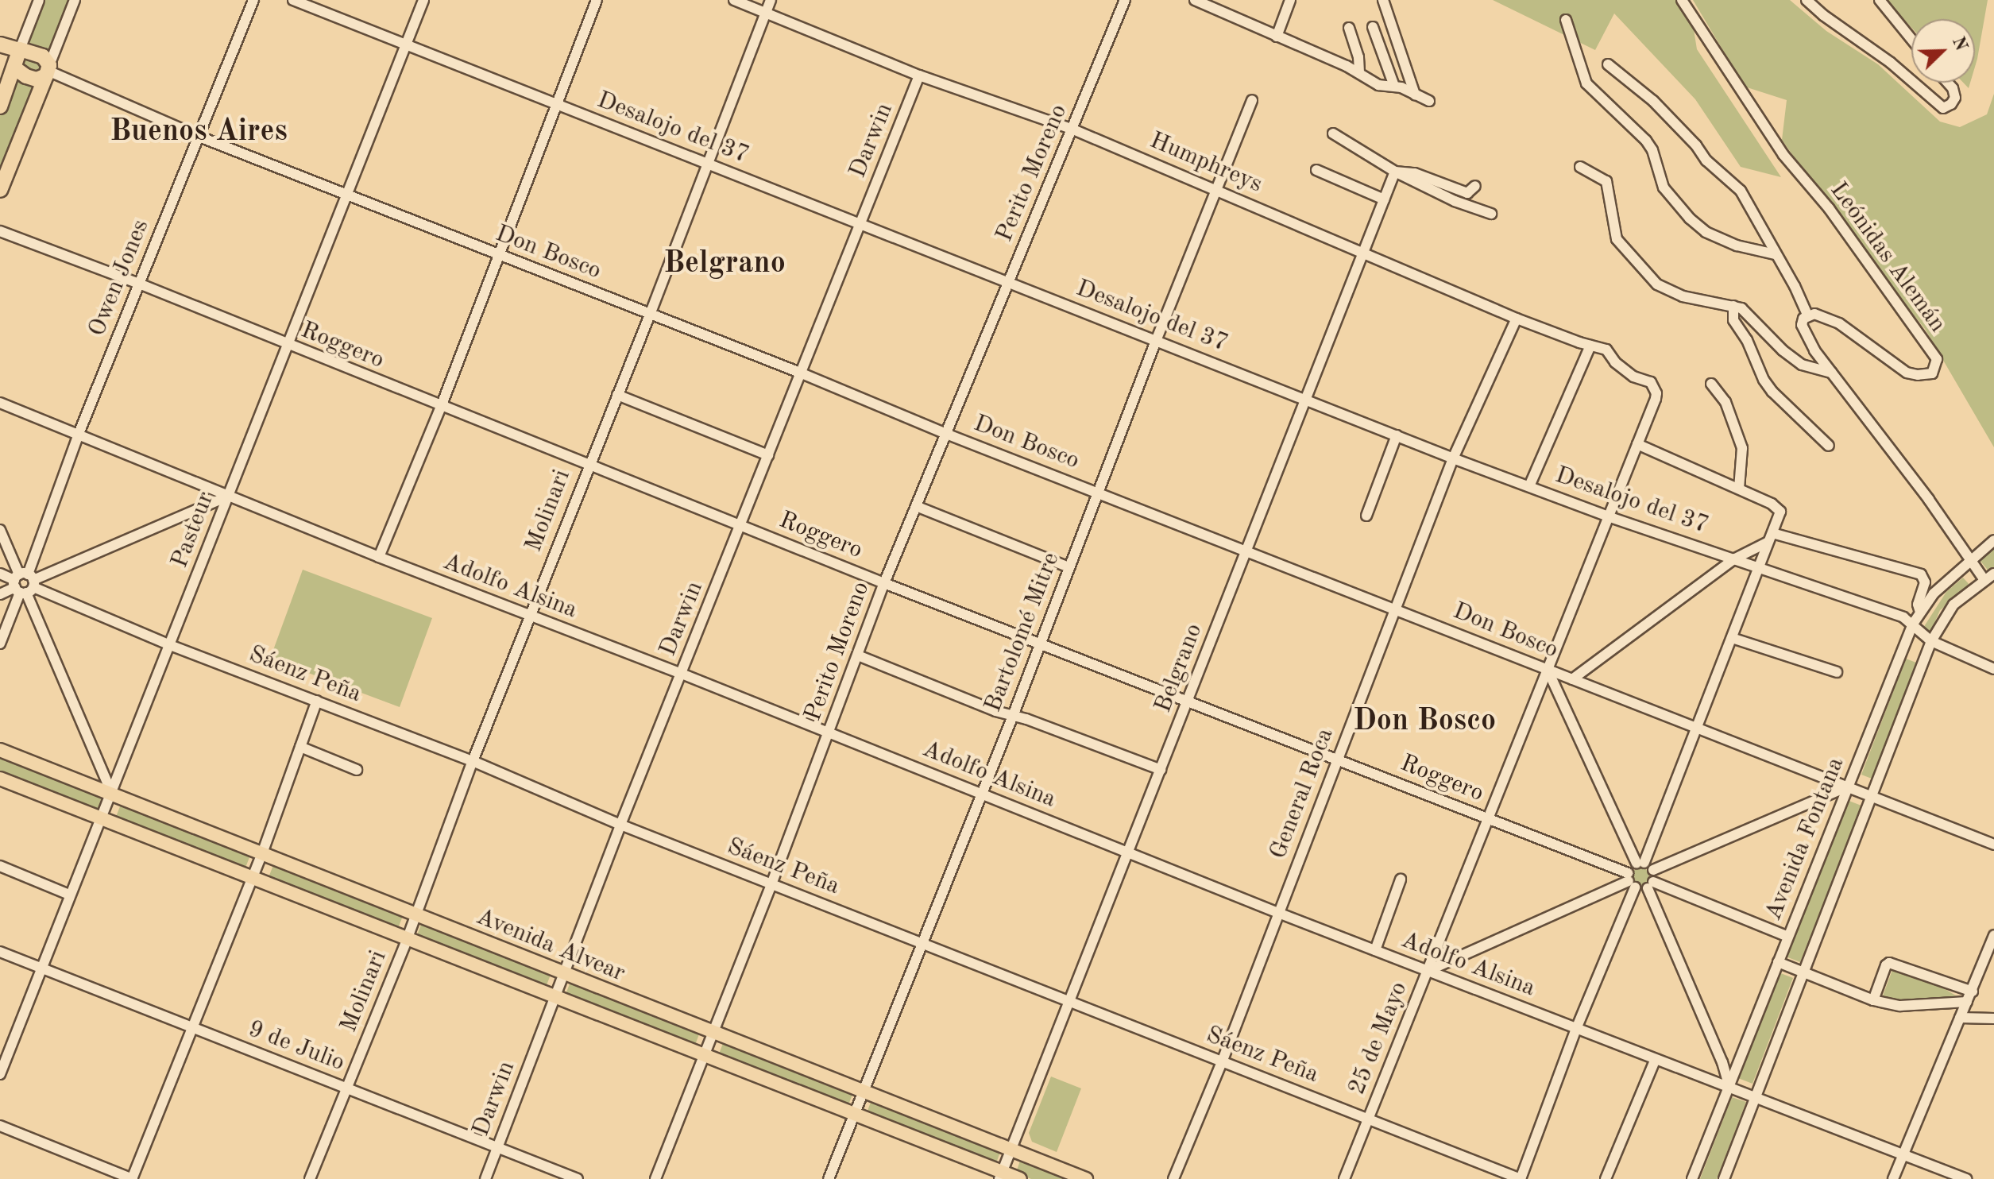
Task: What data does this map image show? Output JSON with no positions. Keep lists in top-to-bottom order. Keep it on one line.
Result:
{"streets":{"main road":["Avenida Alvear"],"street":["Desalojo del 37","Darwin","Humphreys","Perito Moreno","Don Bosco","Leónidas Alemán","Owen Jones","Roggero","Molinari","Pasteur","Adolfo Alsina","Bartolomé Mitre","Belgrano","Sáenz Peña","General Roca","Avenida Fontana","25 de Mayo","9 de Julio"]},"crossings":[["Desalojo del 37","Darwin"],["Desalojo del 37","Perito Moreno"],["Desalojo del 37","Molinari"],["Desalojo del 37","Pasteur"],["Desalojo del 37","Bartolomé Mitre"],["Desalojo del 37","Belgrano"],["Desalojo del 37","General Roca"],["Desalojo del 37","Avenida Fontana"],["Desalojo del 37","25 de Mayo"],["Darwin","Humphreys"],["Darwin","Don Bosco"],["Darwin","Roggero"],["Darwin","Adolfo Alsina"],["Darwin","Sáenz Peña"],["Darwin","Avenida Alvear"],["Darwin","9 de Julio"],["Humphreys","Perito Moreno"],["Humphreys","Molinari"],["Humphreys","Bartolomé Mitre"],["Humphreys","Belgrano"],["Humphreys","General Roca"],["Humphreys","25 de Mayo"],["Perito Moreno","Don Bosco"],["Perito Moreno","Roggero"],["Perito Moreno","Adolfo Alsina"],["Perito Moreno","Sáenz Peña"],["Perito Moreno","Avenida Alvear"],["Don Bosco","Owen Jones"],["Don Bosco","Molinari"],["Don Bosco","Pasteur"],["Don Bosco","Bartolomé Mitre"],["Don Bosco","Belgrano"],["Don Bosco","General Roca"],["Don Bosco","Avenida Fontana"],["Don Bosco","25 de Mayo"],["Owen Jones","Roggero"],["Owen Jones","Adolfo Alsina"],["Owen Jones","Sáenz Peña"],["Roggero","Molinari"],["Roggero","Pasteur"],["Roggero","Bartolomé Mitre"],["Roggero","Belgrano"],["Roggero","General Roca"],["Roggero","25 de Mayo"],["Molinari","Adolfo Alsina"],["Molinari","Sáenz Peña"],["Molinari","Avenida Alvear"],["Molinari","9 de Julio"],["Pasteur","Adolfo Alsina"],["Pasteur","Sáenz Peña"],["Pasteur","Avenida Alvear"],["Pasteur","9 de Julio"],["Adolfo Alsina","Bartolomé Mitre"],["Adolfo Alsina","Belgrano"],["Adolfo Alsina","General Roca"],["Adolfo Alsina","Avenida Fontana"],["Adolfo Alsina","25 de Mayo"],["Bartolomé Mitre","Sáenz Peña"],["Bartolomé Mitre","Avenida Alvear"],["Belgrano","Sáenz Peña"],["Belgrano","Avenida Alvear"],["Sáenz Peña","General Roca"],["Sáenz Peña","25 de Mayo"]],"districts":["Buenos Aires","Belgrano","Don Bosco"],"north":"top right"}
